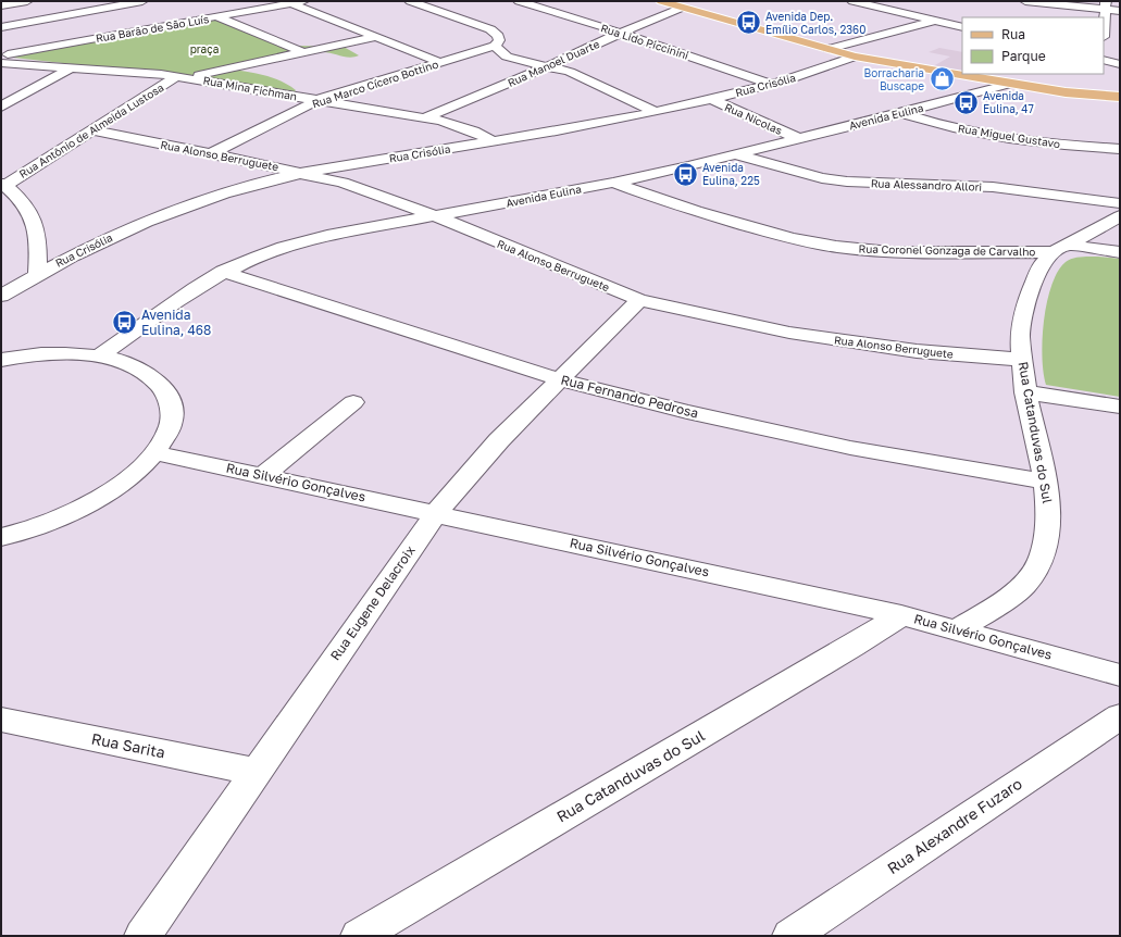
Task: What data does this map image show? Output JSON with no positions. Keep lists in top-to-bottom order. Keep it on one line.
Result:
{"streets":{"street":["Rua Barão de São Luís","Rua Lido Piccinini","Rua Manoel Duarte","Rua Marco Cícero Bottino","Rua Crisólia","Rua Mina Fichman","Avenida Eulina","Rua Nicolas","Rua Antônio de Almeida Lustosa","Rua Miguel Gustavo","Rua Alonso Berruguete","Rua Alessandro Allori","Rua Coronel Gonzaga de Carvalho","Rua Fernando Pedrosa","Rua Catanduvas do Sul","Rua Silvério Gonçalves","Rua Eugene Delacroix","Rua Sarita","Rua Alexandre Fuzaro"]},"crossings":[["Rua Lido Piccinini","Rua Manoel Duarte"],["Rua Lido Piccinini","Rua Crisólia"],["Rua Manoel Duarte","Rua Mina Fichman"],["Rua Marco Cícero Bottino","Rua Mina Fichman"],["Rua Marco Cícero Bottino","Rua Alonso Berruguete"],["Rua Crisólia","Rua Mina Fichman"],["Rua Crisólia","Rua Nicolas"],["Rua Crisólia","Rua Alonso Berruguete"],["Rua Mina Fichman","Rua Antônio de Almeida Lustosa"],["Avenida Eulina","Rua Nicolas"],["Avenida Eulina","Rua Miguel Gustavo"],["Avenida Eulina","Rua Alonso Berruguete"],["Avenida Eulina","Rua Alessandro Allori"],["Avenida Eulina","Rua Coronel Gonzaga de Carvalho"],["Avenida Eulina","Rua Fernando Pedrosa"],["Rua Antônio de Almeida Lustosa","Rua Alonso Berruguete"],["Rua Alonso Berruguete","Rua Catanduvas do Sul"],["Rua Alonso Berruguete","Rua Eugene Delacroix"],["Rua Coronel Gonzaga de Carvalho","Rua Catanduvas do Sul"],["Rua Fernando Pedrosa","Rua Catanduvas do Sul"],["Rua Fernando Pedrosa","Rua Eugene Delacroix"],["Rua Catanduvas do Sul","Rua Silvério Gonçalves"],["Rua Silvério Gonçalves","Rua Eugene Delacroix"],["Rua Eugene Delacroix","Rua Sarita"]],"parks":["praça"],"places":{"bus stop":["Avenida Dep. Emílio Carlos, 2360","Avenida Eulina, 47","Avenida Eulina, 225","Avenida Eulina, 468"],"shop":["Borracharia Buscape"]},"legend":["Rua","Parque"]}
